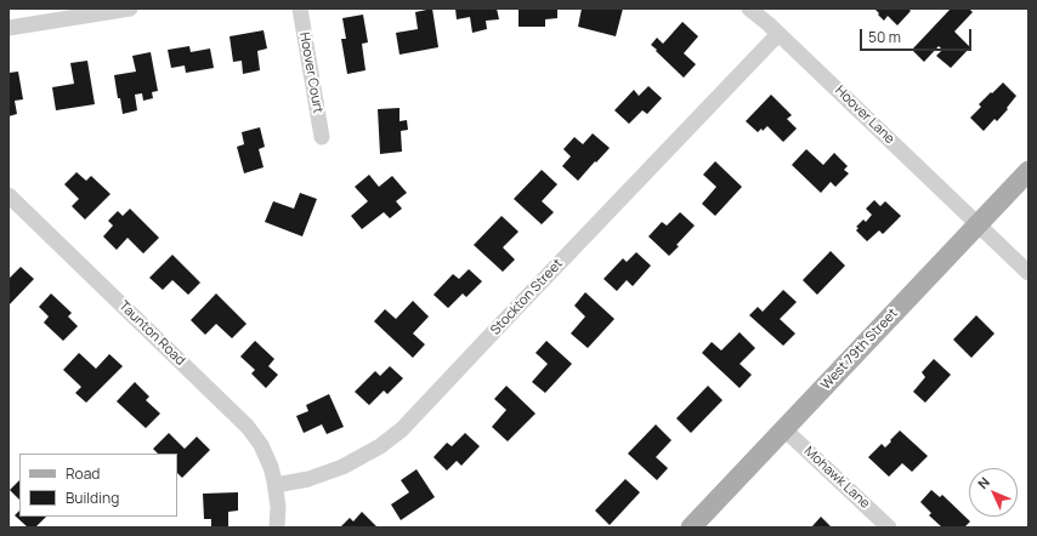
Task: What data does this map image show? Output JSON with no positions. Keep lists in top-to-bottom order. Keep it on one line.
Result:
{"streets":{"main road":["West 79th Street"],"street":["Hoover Court","Hoover Lane","Stockton Street","Taunton Road","Mohawk Lane"]},"crossings":[["Hoover Lane","Stockton Street"],["Hoover Lane","West 79th Street"],["Stockton Street","Taunton Road"],["West 79th Street","Mohawk Lane"]],"legend":["Road","Building"],"scale_bar":"50 m","north":"top left"}
